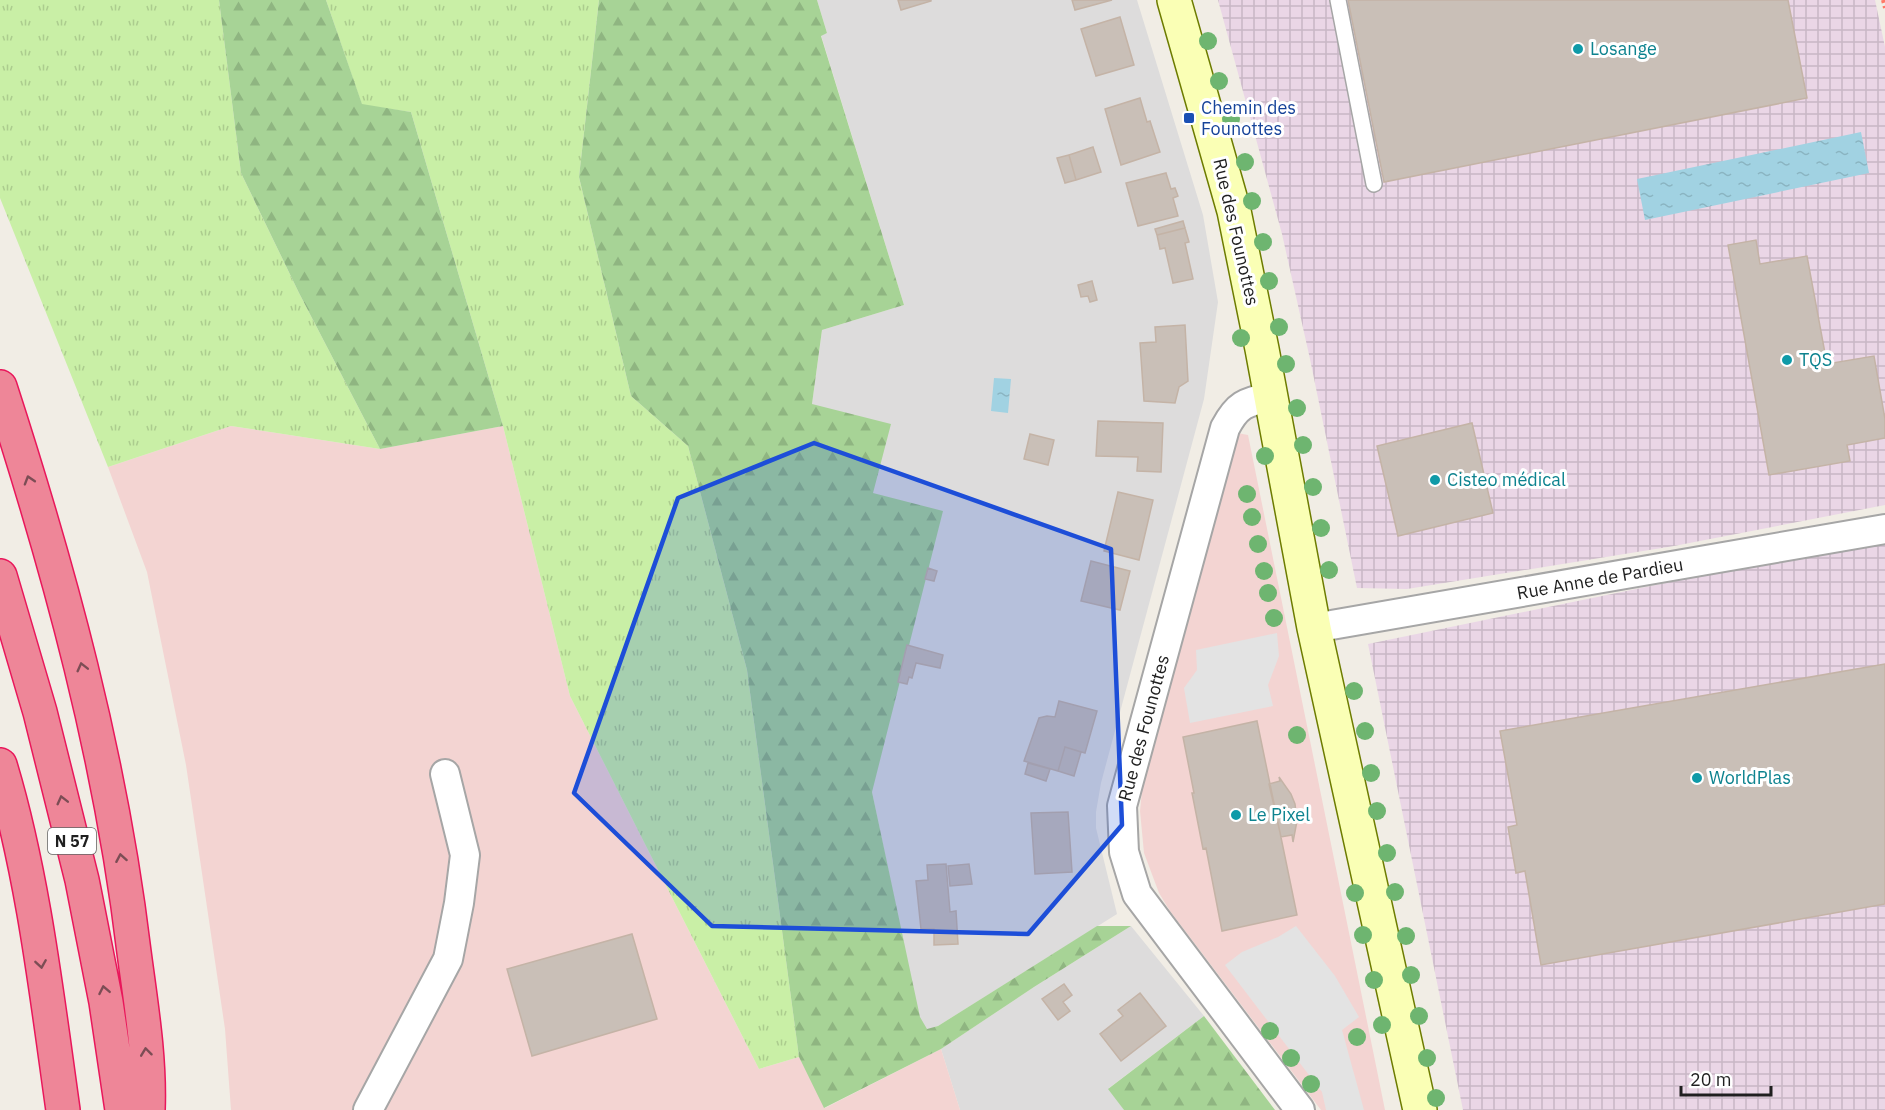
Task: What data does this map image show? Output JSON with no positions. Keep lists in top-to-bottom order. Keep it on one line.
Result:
{"streets":{"highway":["N 57"],"street":["Rue des Founottes","Rue Anne de Pardieu"]},"crossings":[["Rue des Founottes","Rue Anne de Pardieu"]],"places":{"other":["Losange","TQS","Cisteo médical","WorldPlas","Le Pixel"],"transit":["Chemin des Founottes"]},"scale_bar":"20 m"}
